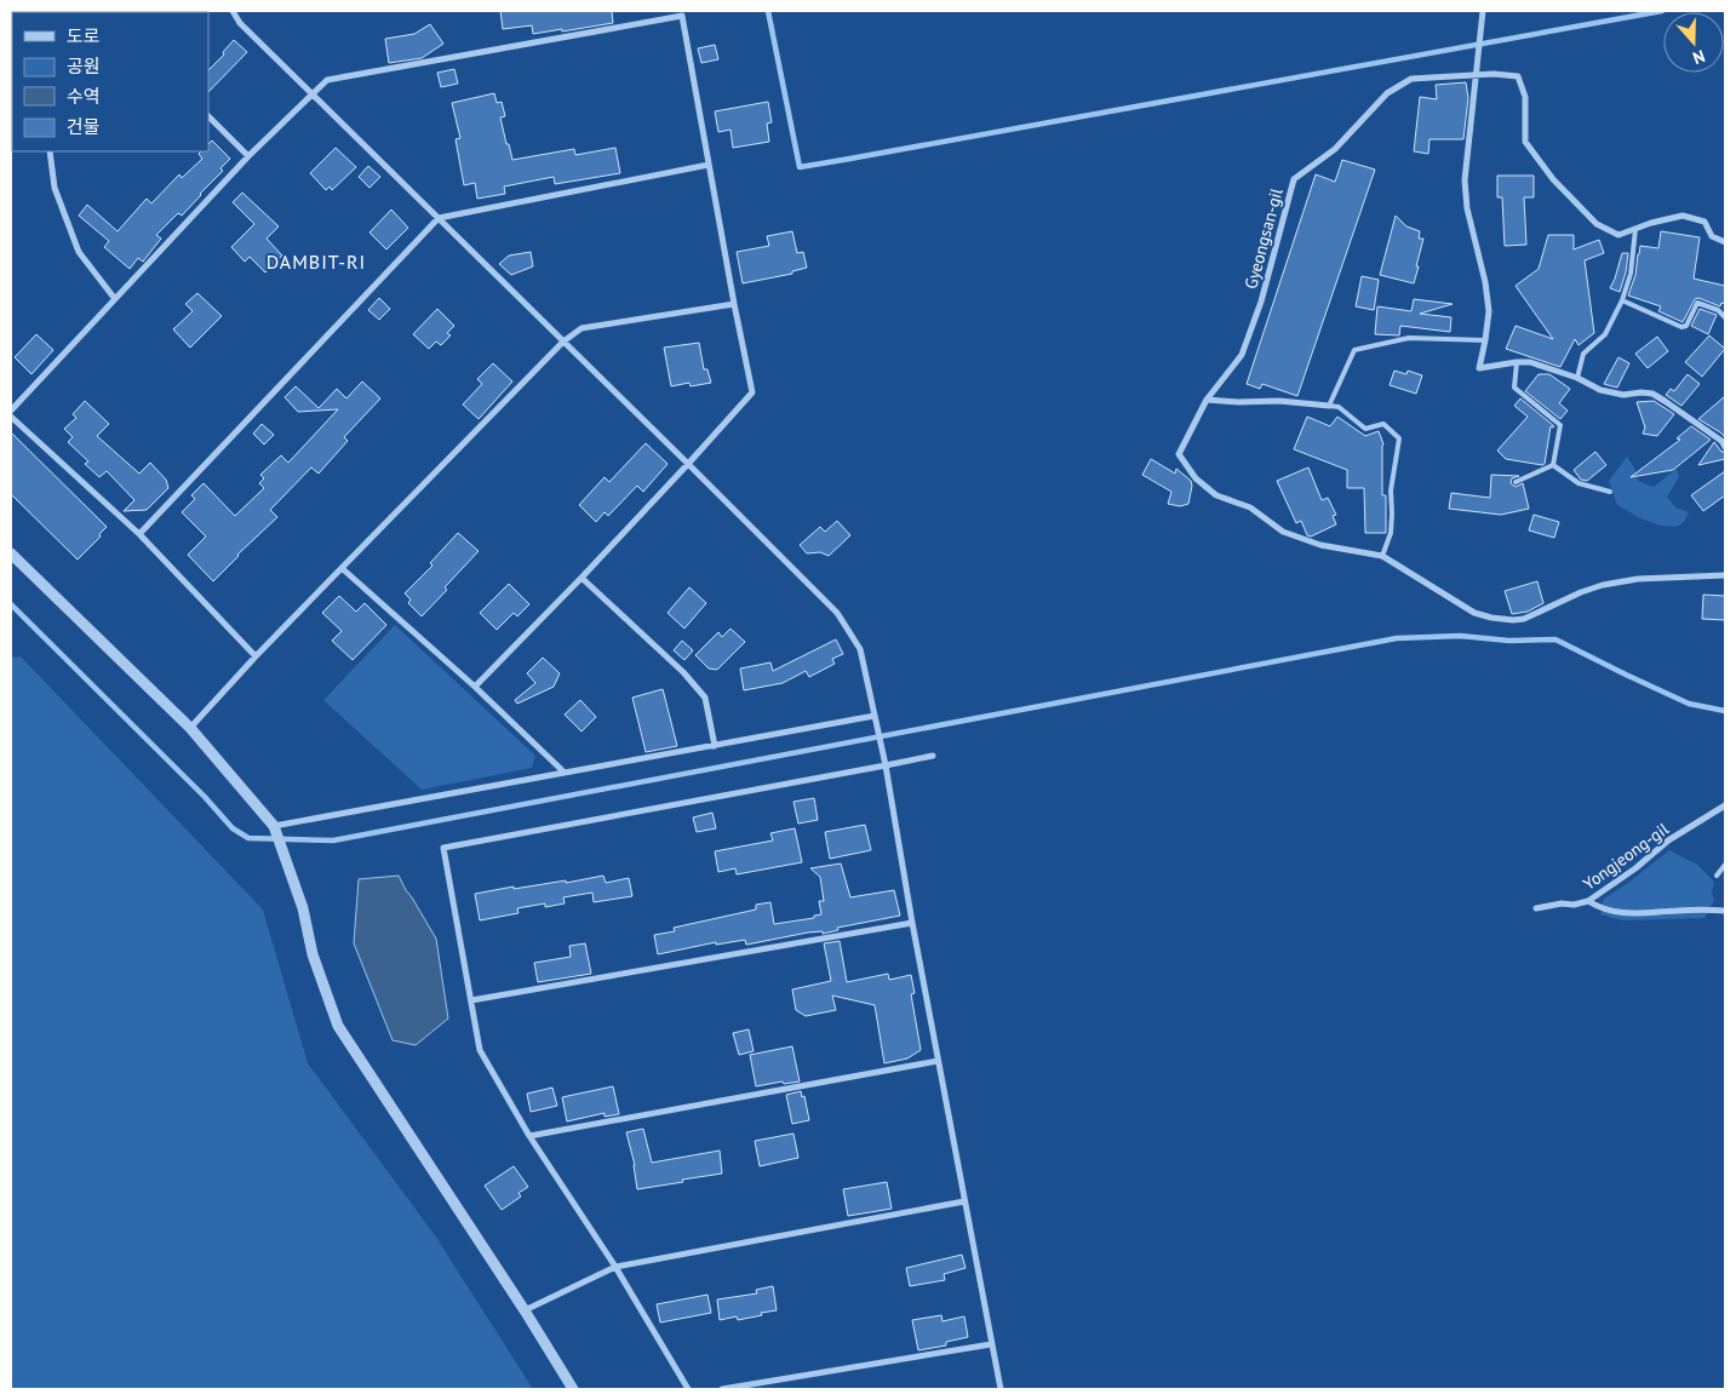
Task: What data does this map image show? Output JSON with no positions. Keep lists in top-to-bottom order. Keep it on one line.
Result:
{"streets":{"street":["Gyeongsan-gil","Yongjeong-gil"]},"districts":["DAMBIT-RI"],"legend":["도로","공원","수역","건물"],"north":"bottom"}
